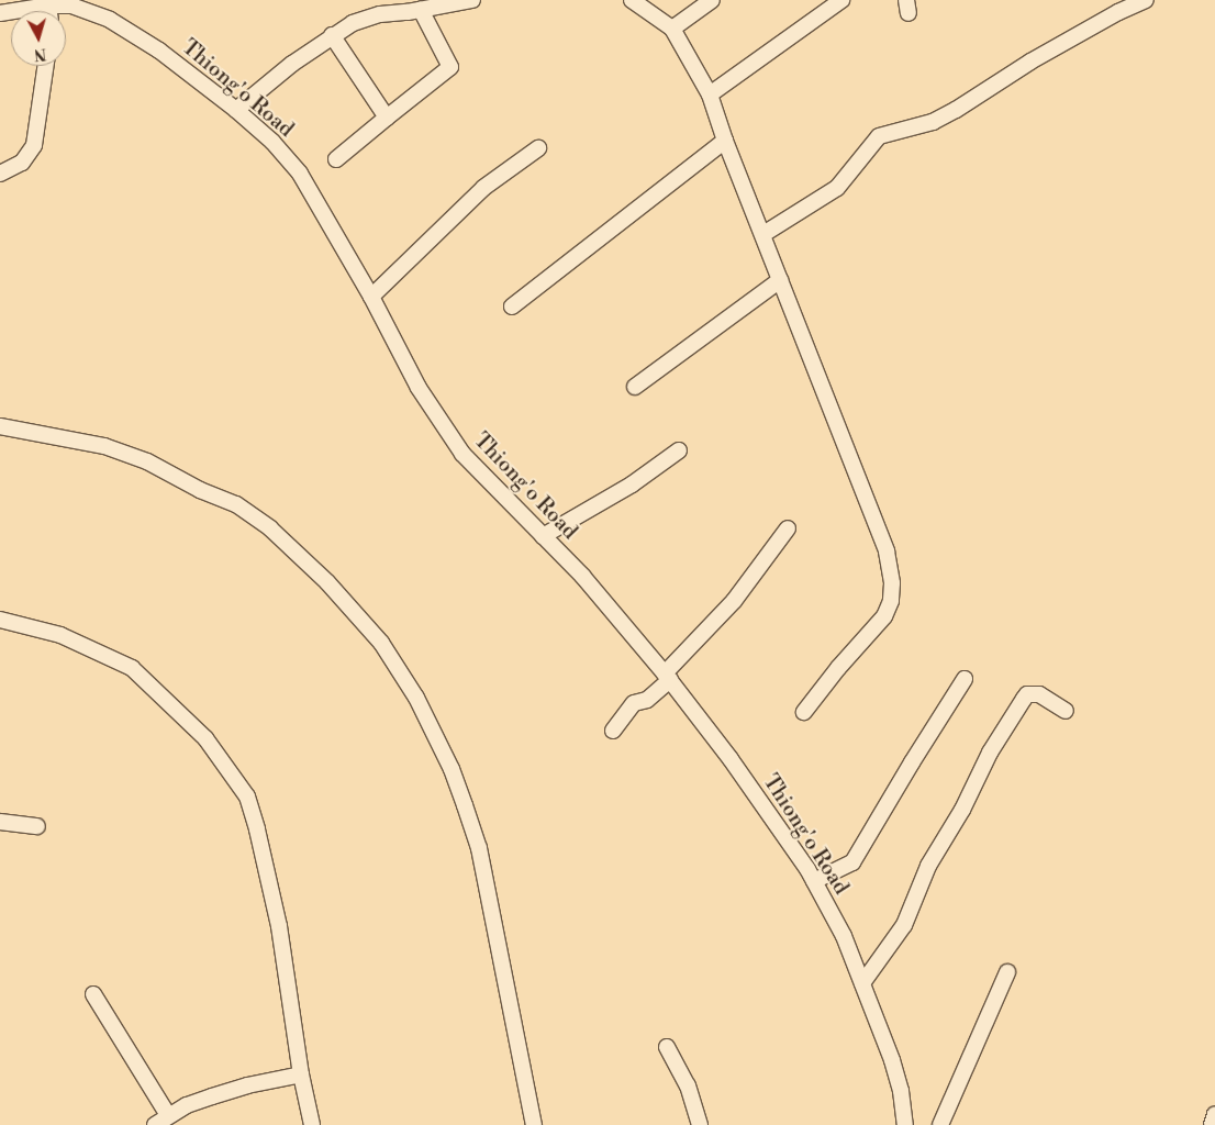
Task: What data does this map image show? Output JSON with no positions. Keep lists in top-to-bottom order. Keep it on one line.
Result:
{"streets":{"street":["Thiong'o Road"]},"north":"bottom"}
